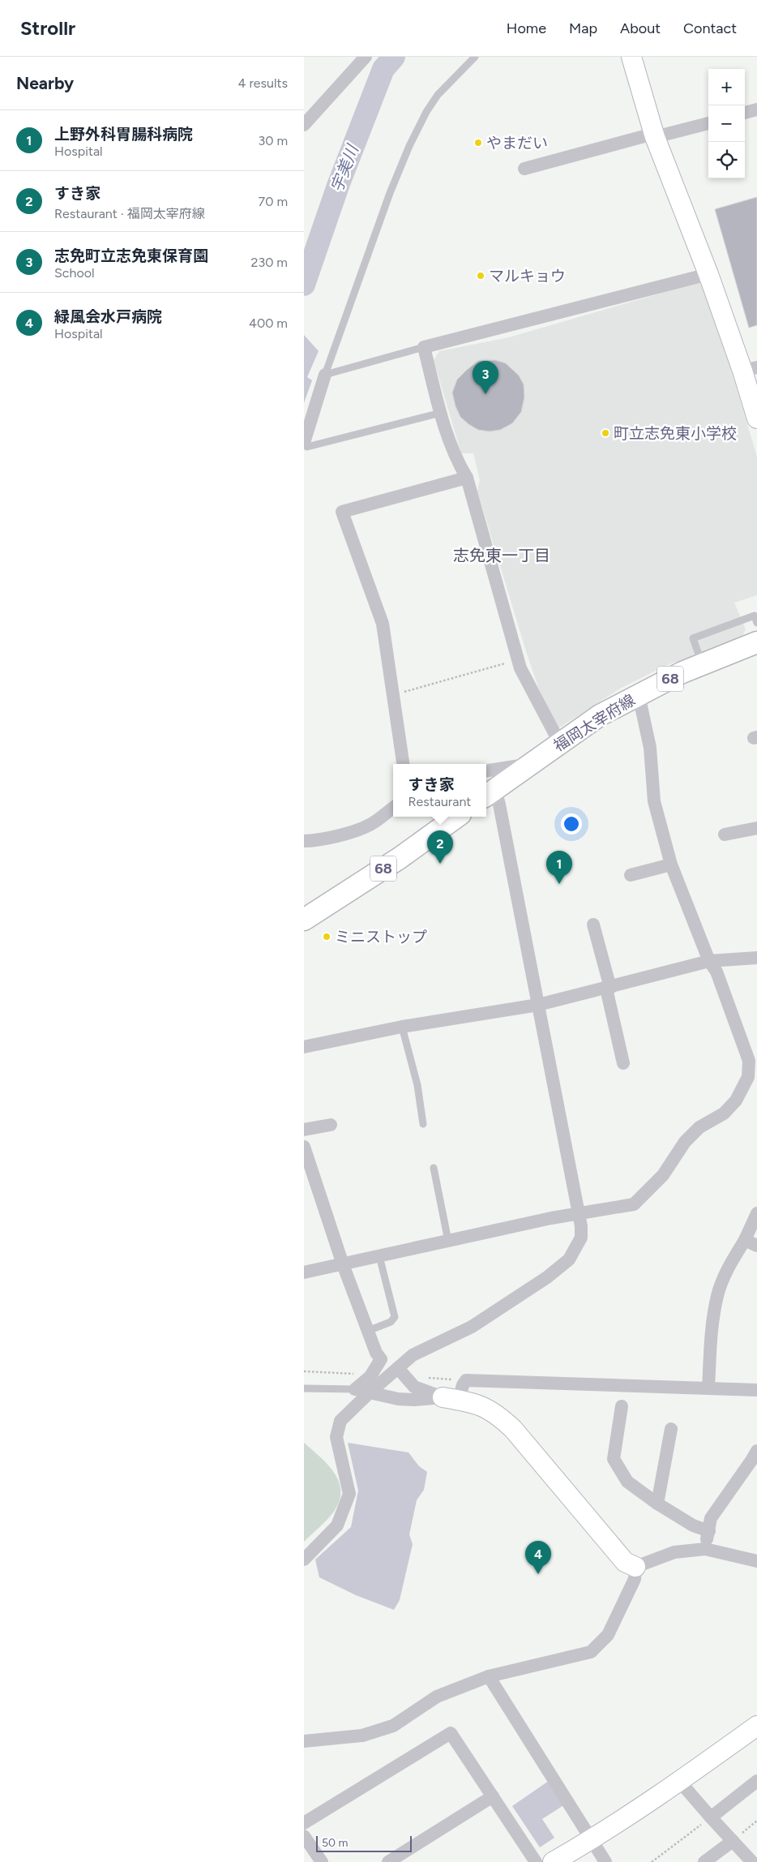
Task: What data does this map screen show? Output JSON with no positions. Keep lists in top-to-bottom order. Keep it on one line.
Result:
{"streets":{"main road":["68","福岡太宰府線"]},"districts":["志免東一丁目"],"water":["宇美川"],"places":["やまだい","マルキョウ","町立志免東小学校","ミニストップ"],"scale_bar":"50 m","page":{"header":"Strollr","nav":["Home","Map","About","Contact"],"heading":["Nearby","4 results"],"map_buttons":["+","−"],"list":[{"mark":"1","name":"上野外科胃腸科病院","note":"Hospital","value":"30 m"},{"mark":"2","name":"すき家","note":"Restaurant · 福岡太宰府線","value":"70 m"},{"mark":"3","name":"志免町立志免東保育園","note":"School","value":"230 m"},{"mark":"4","name":"緑風会水戸病院","note":"Hospital","value":"400 m"}],"pins":["3","2","1","4"],"popup":["すき家","Restaurant"],"scale":"50 m"}}
